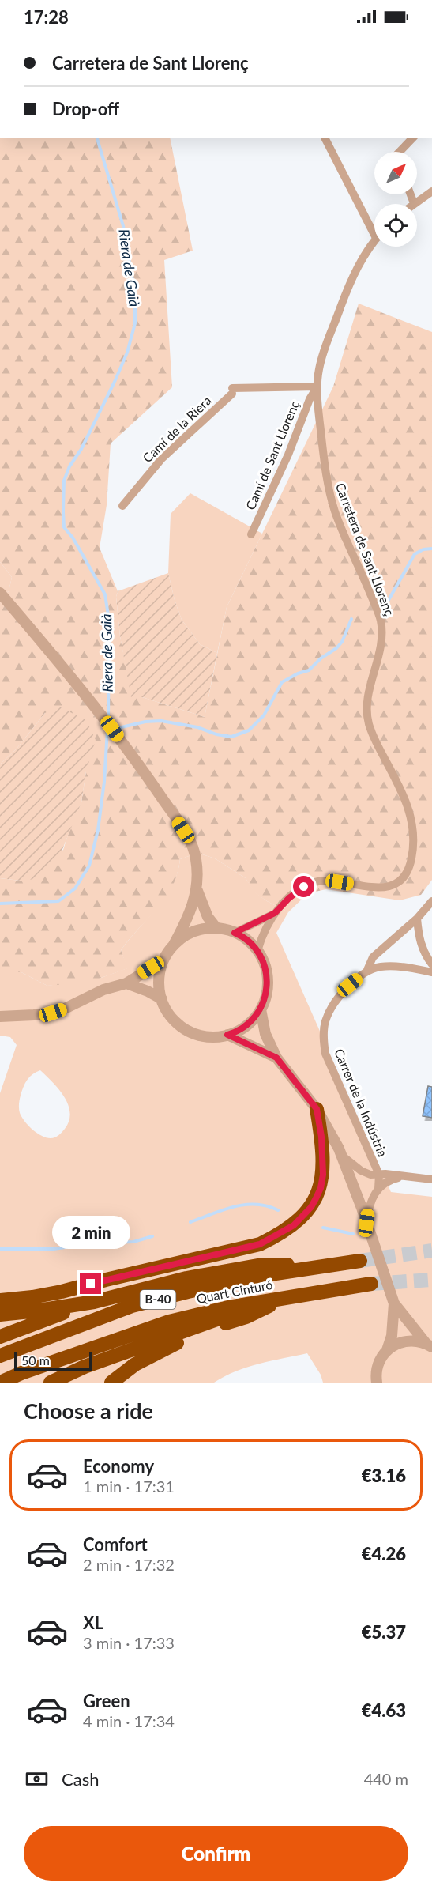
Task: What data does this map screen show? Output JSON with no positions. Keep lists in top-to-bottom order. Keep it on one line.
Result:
{"streets":{"highway":["Quart Cinturó","B-40"],"street":["Camí de la Riera","Camí de Sant Llorenç","Carretera de Sant Llorenç","Carrer de la Indústria"]},"crossings":[["Camí de la Riera","Camí de Sant Llorenç"],["Camí de la Riera","Carretera de Sant Llorenç"],["Camí de Sant Llorenç","Carretera de Sant Llorenç"]],"water":["Riera de Gaià"],"scale_bar":"50 m","north":"top right","page":{"status":"17:28","banner":["Carretera de Sant Llorenç","Drop-off"],"bubble":"2 min","scale":"50 m","heading":"Choose a ride","list":[{"name":"Economy","note":"1 min · 17:31","value":"€3.16"},{"name":"Comfort","note":"2 min · 17:32","value":"€4.26"},{"name":"XL","note":"3 min · 17:33","value":"€5.37"},{"name":"Green","note":"4 min · 17:34","value":"€4.63"}],"pay":["Cash","440 m"],"buttons":"Confirm"}}
